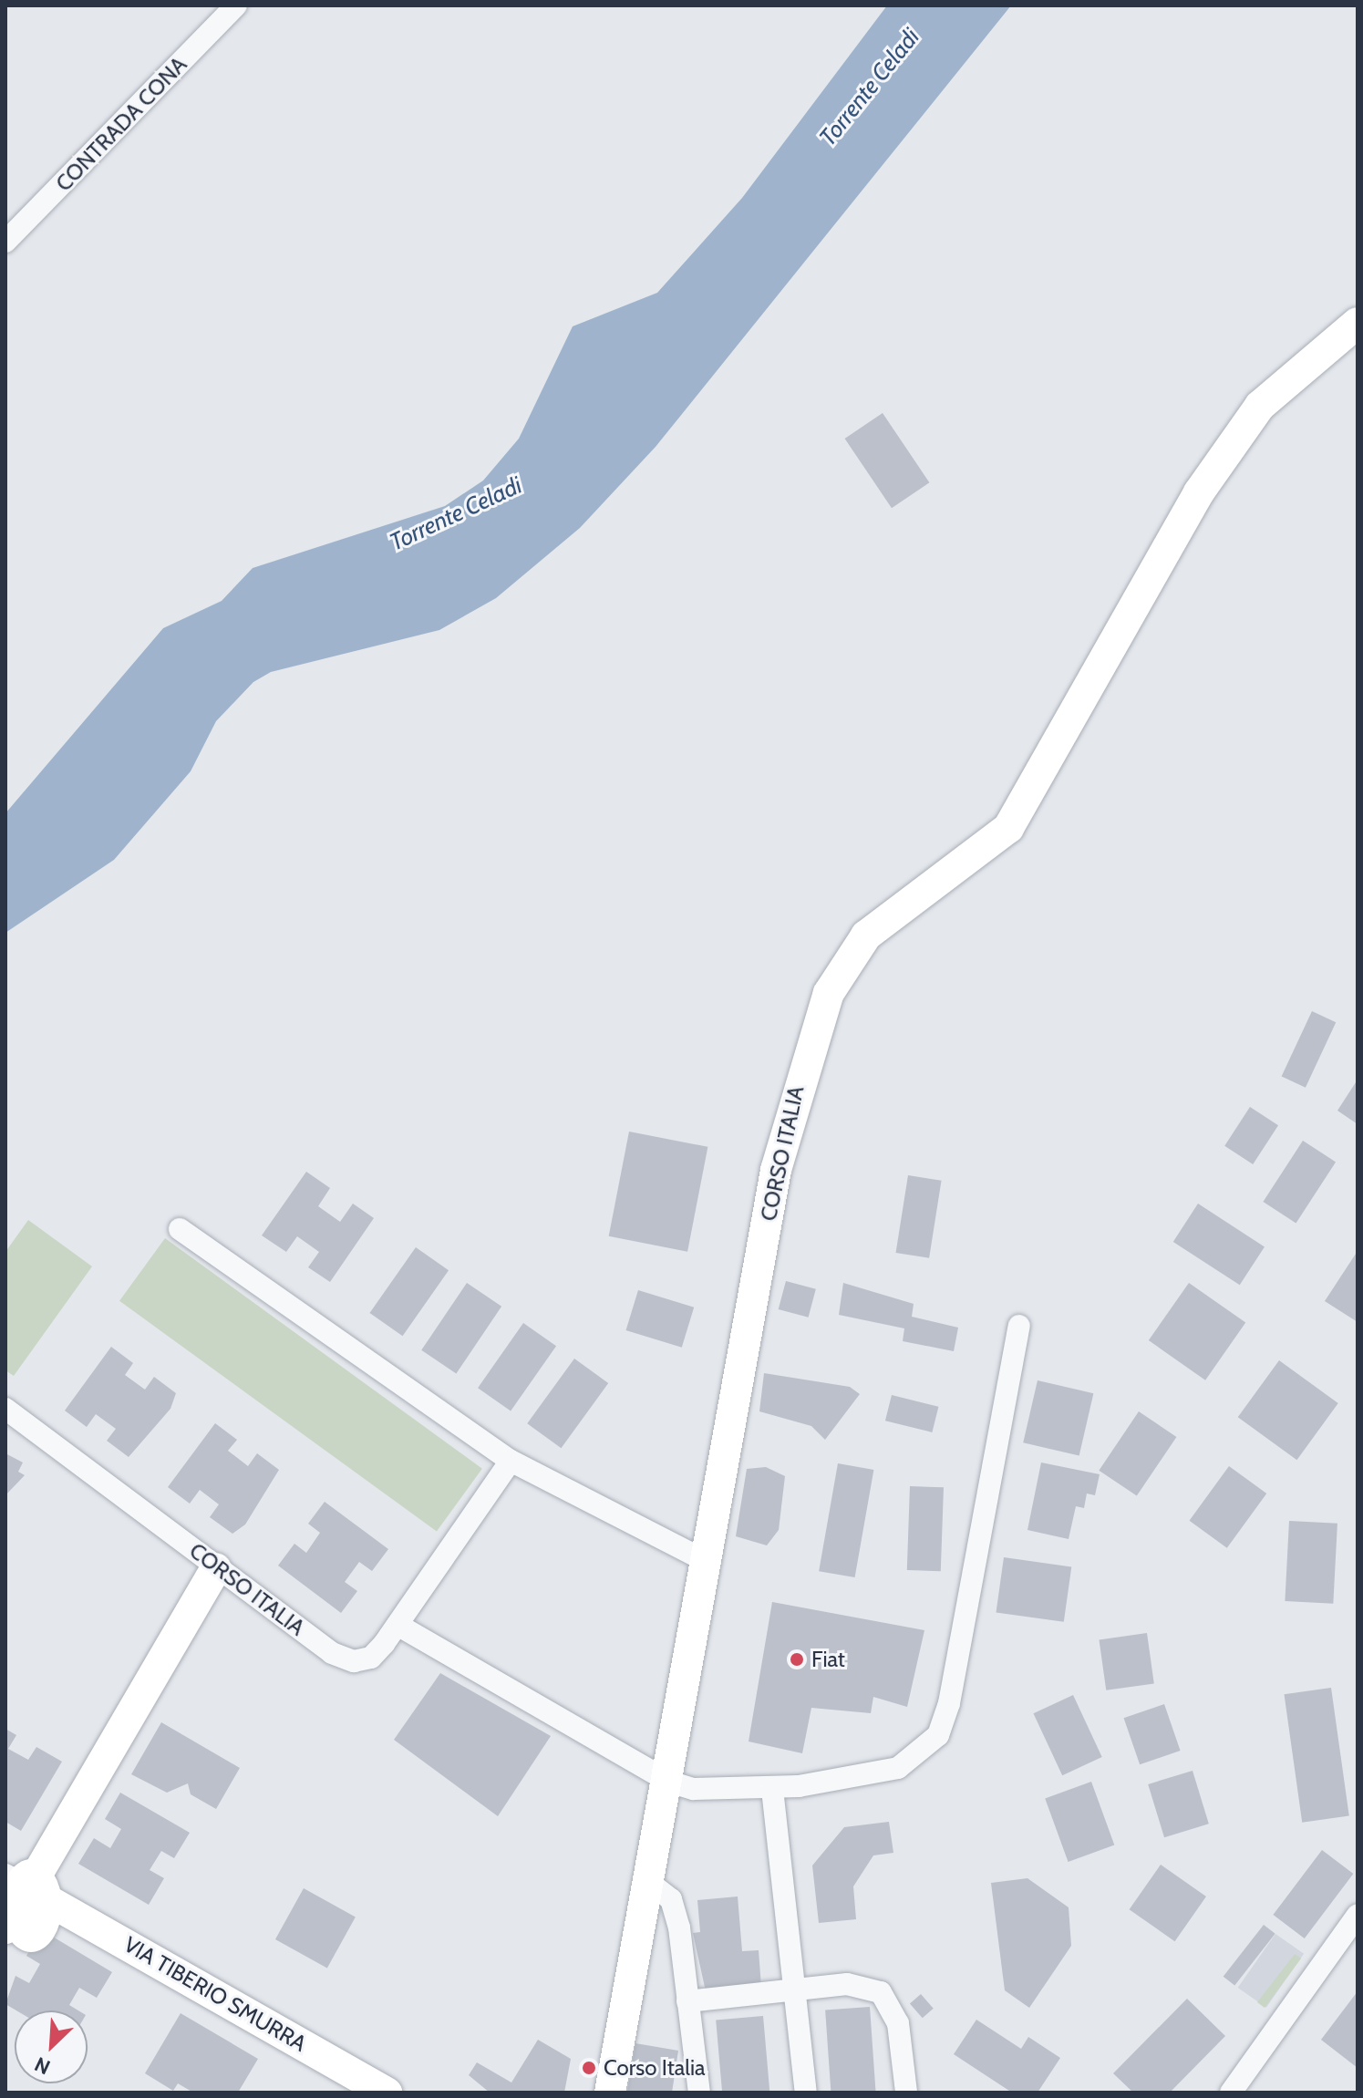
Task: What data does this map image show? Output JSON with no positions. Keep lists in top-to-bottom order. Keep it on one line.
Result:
{"streets":{"street":["CONTRADA CONA","CORSO ITALIA","VIA TIBERIO SMURRA"]},"water":["Torrente Celadi"],"places":["Fiat","Corso Italia"],"north":"bottom left"}
